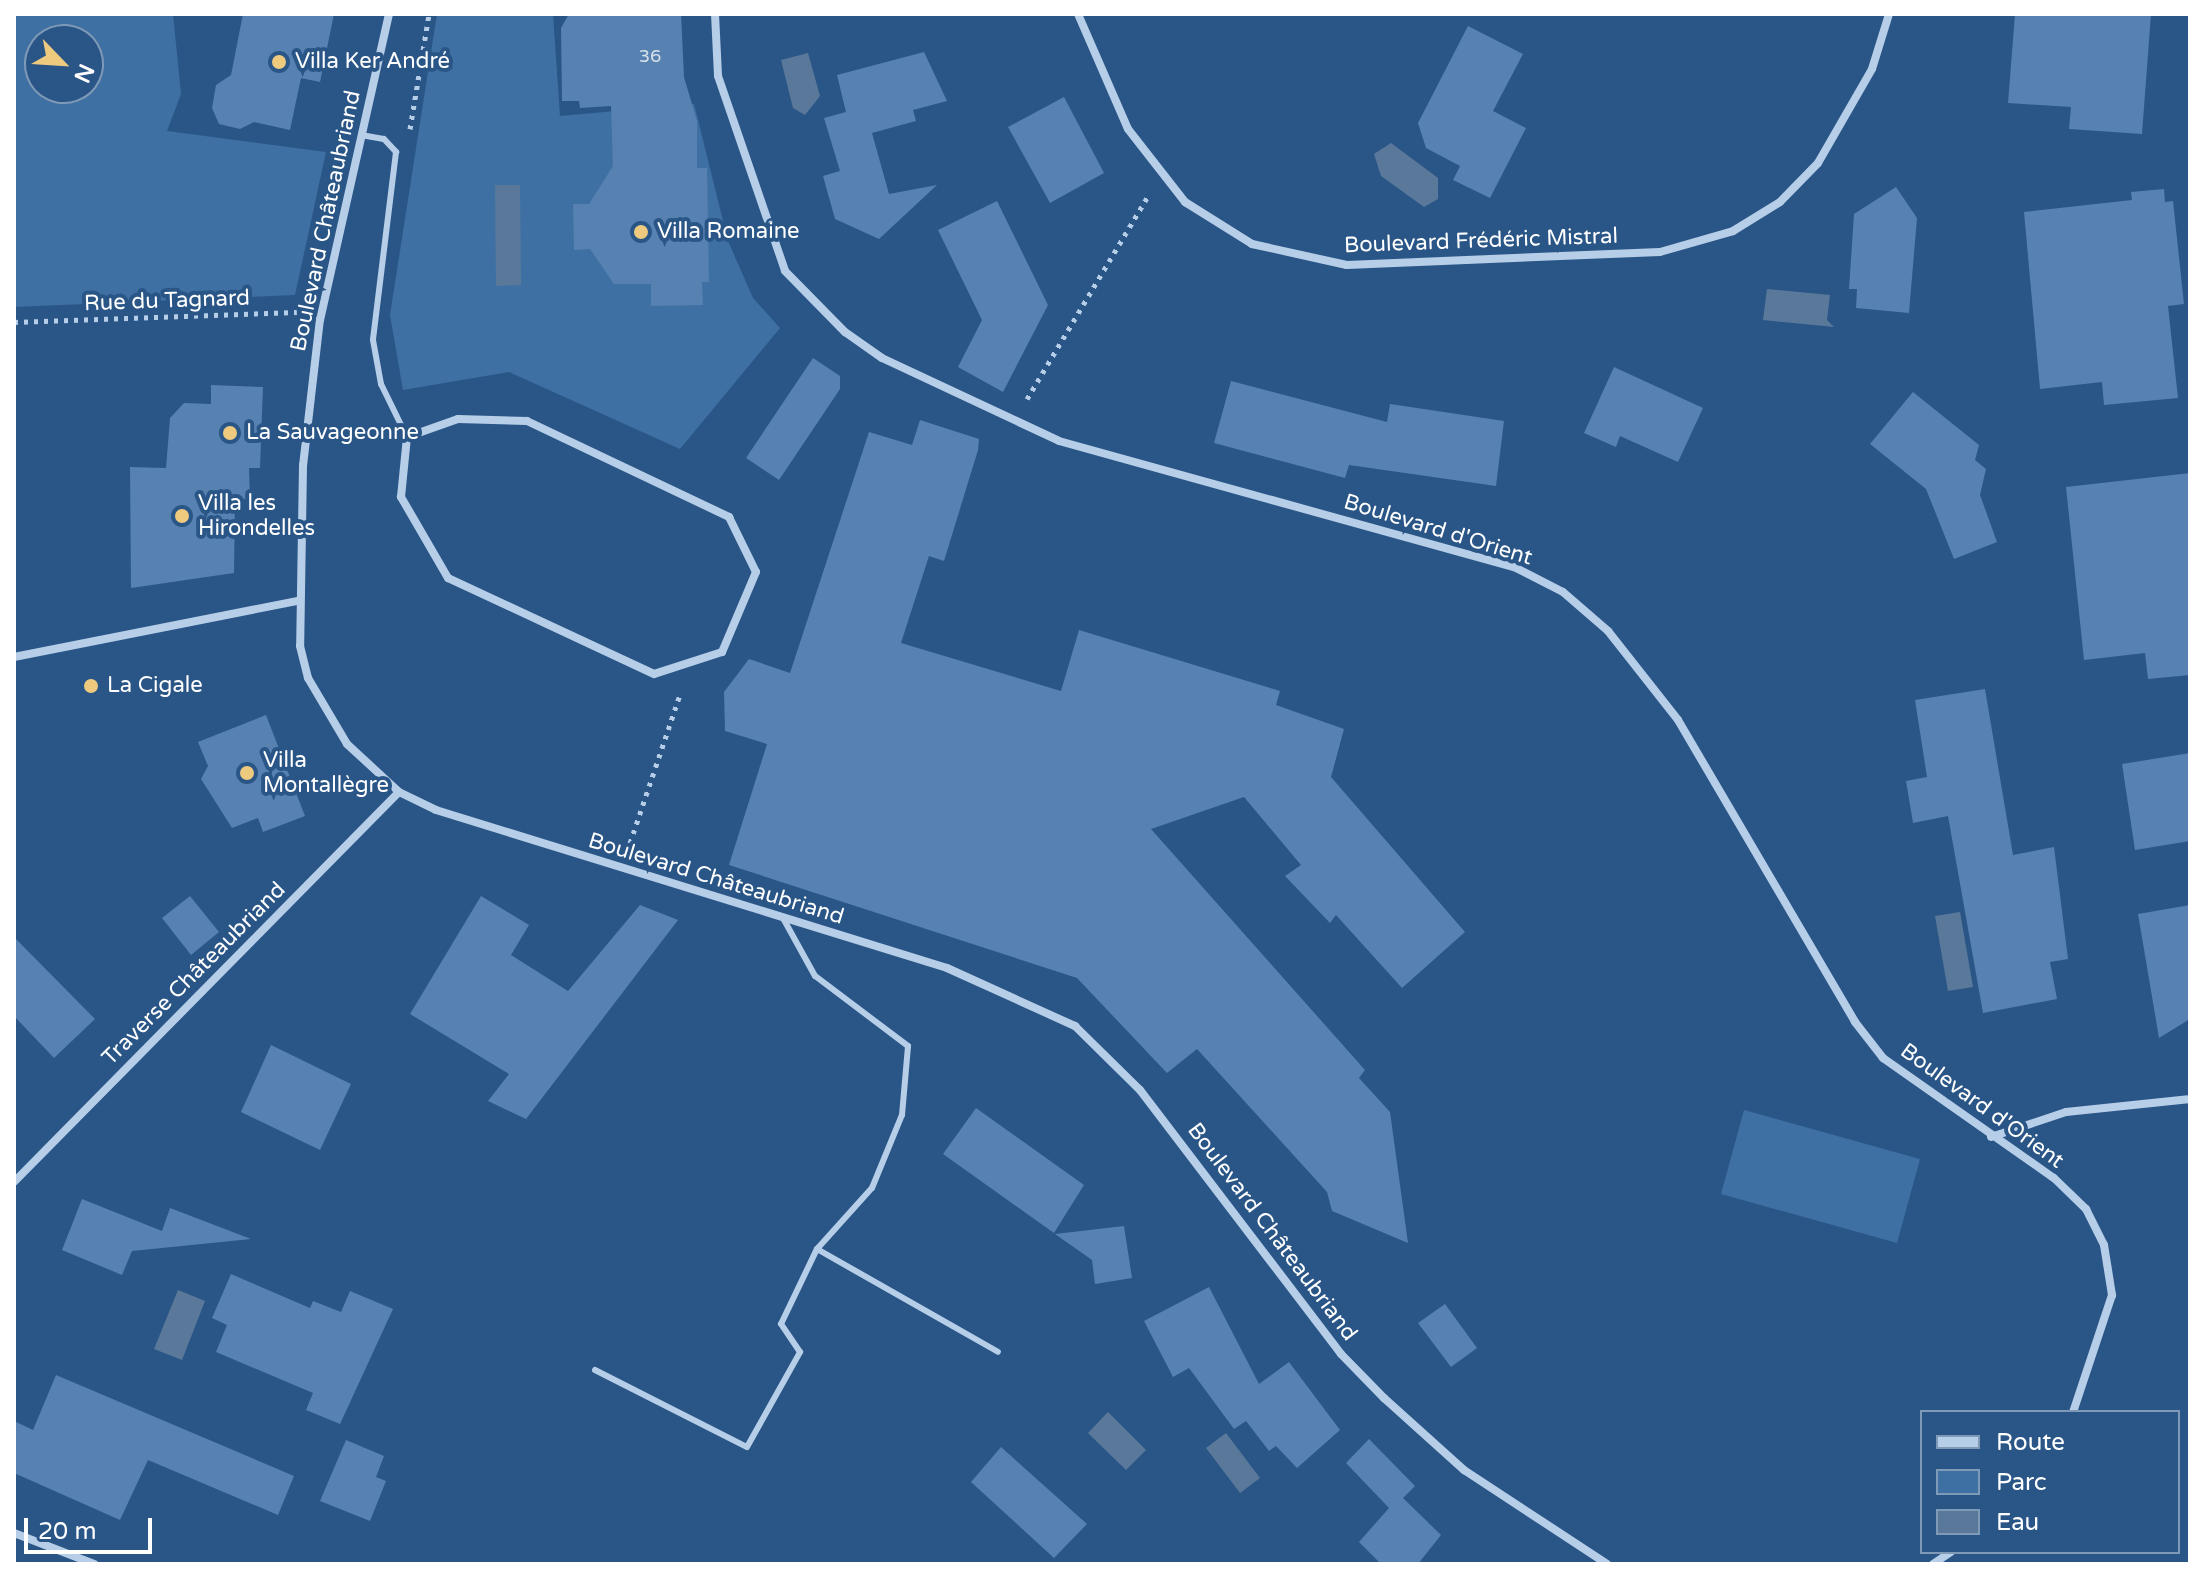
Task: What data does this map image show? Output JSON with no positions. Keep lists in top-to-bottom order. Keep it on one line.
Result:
{"streets":{"street":["Boulevard Châteaubriand","Boulevard Frédéric Mistral","Boulevard d'Orient","Traverse Châteaubriand"],"path":["Rue du Tagnard"]},"crossings":[["Boulevard Châteaubriand","Rue du Tagnard"],["Boulevard Châteaubriand","Traverse Châteaubriand"]],"places":["Villa Ker André","Villa Romaine","La Sauvageonne","Villa les Hirondelles","La Cigale","Villa Montallègre"],"house_numbers":["36"],"legend":["Route","Parc","Eau"],"scale_bar":"20 m","north":"bottom right"}
